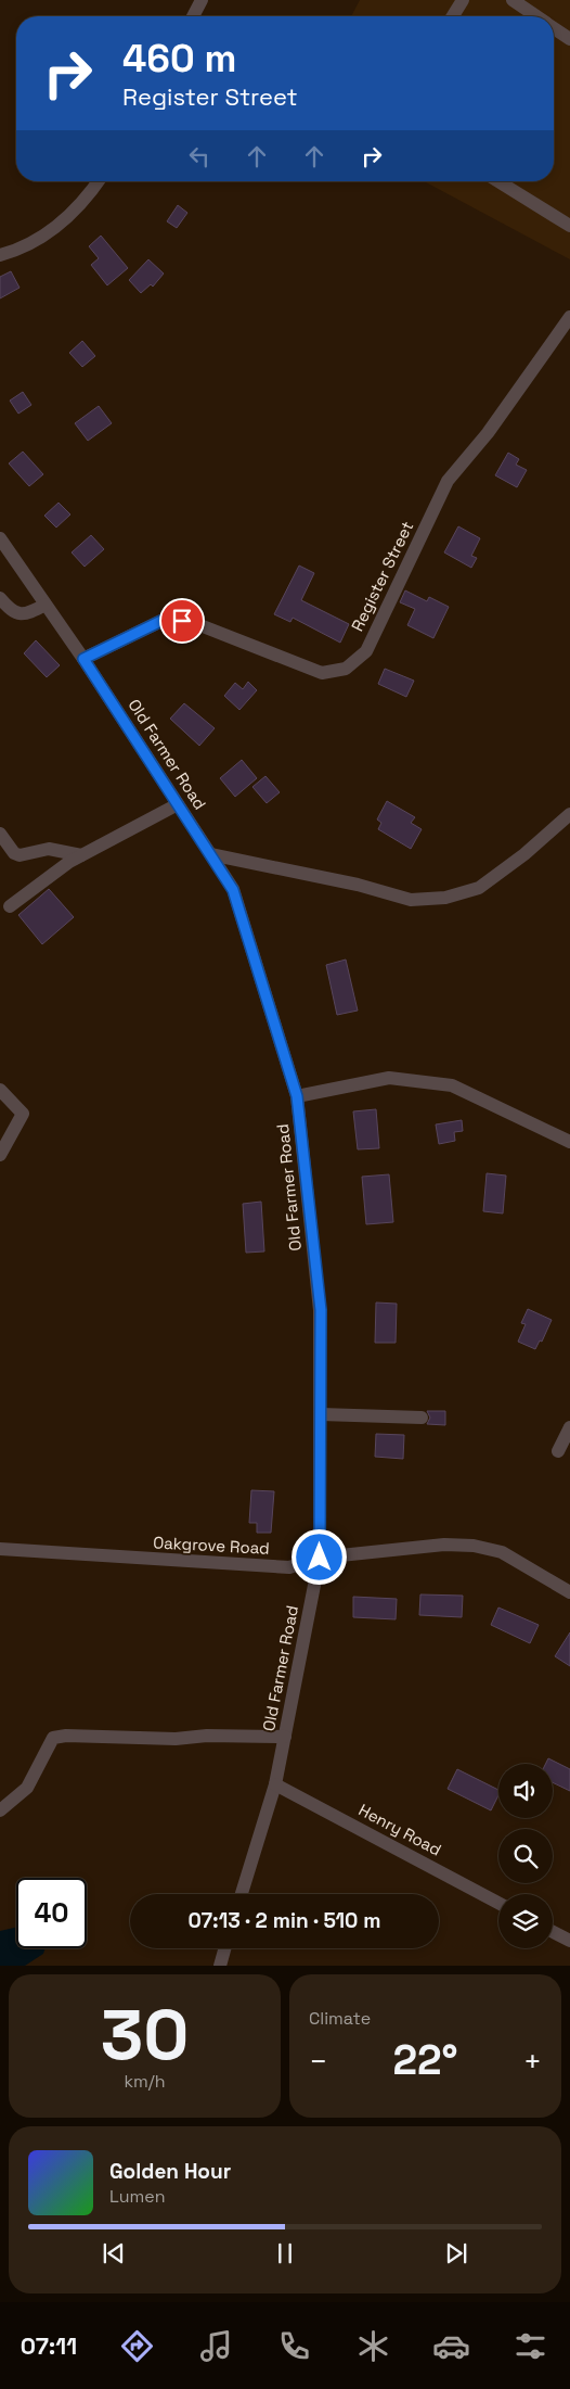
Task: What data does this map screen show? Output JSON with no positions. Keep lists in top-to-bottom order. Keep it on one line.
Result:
{"streets":{"street":["Register Street","Old Farmer Road","Oakgrove Road","Henry Road"]},"crossings":[["Register Street","Old Farmer Road"],["Old Farmer Road","Oakgrove Road"],["Old Farmer Road","Henry Road"]],"page":{"turn":["460 m","Register Street"],"limit":"40","trip":"07:13 · 2 min · 510 m","tile":[["30","km/h"],"Climate"],"heat":["−","22°","+"],"song":["Golden Hour","Lumen"],"tabs":"07:11"}}
